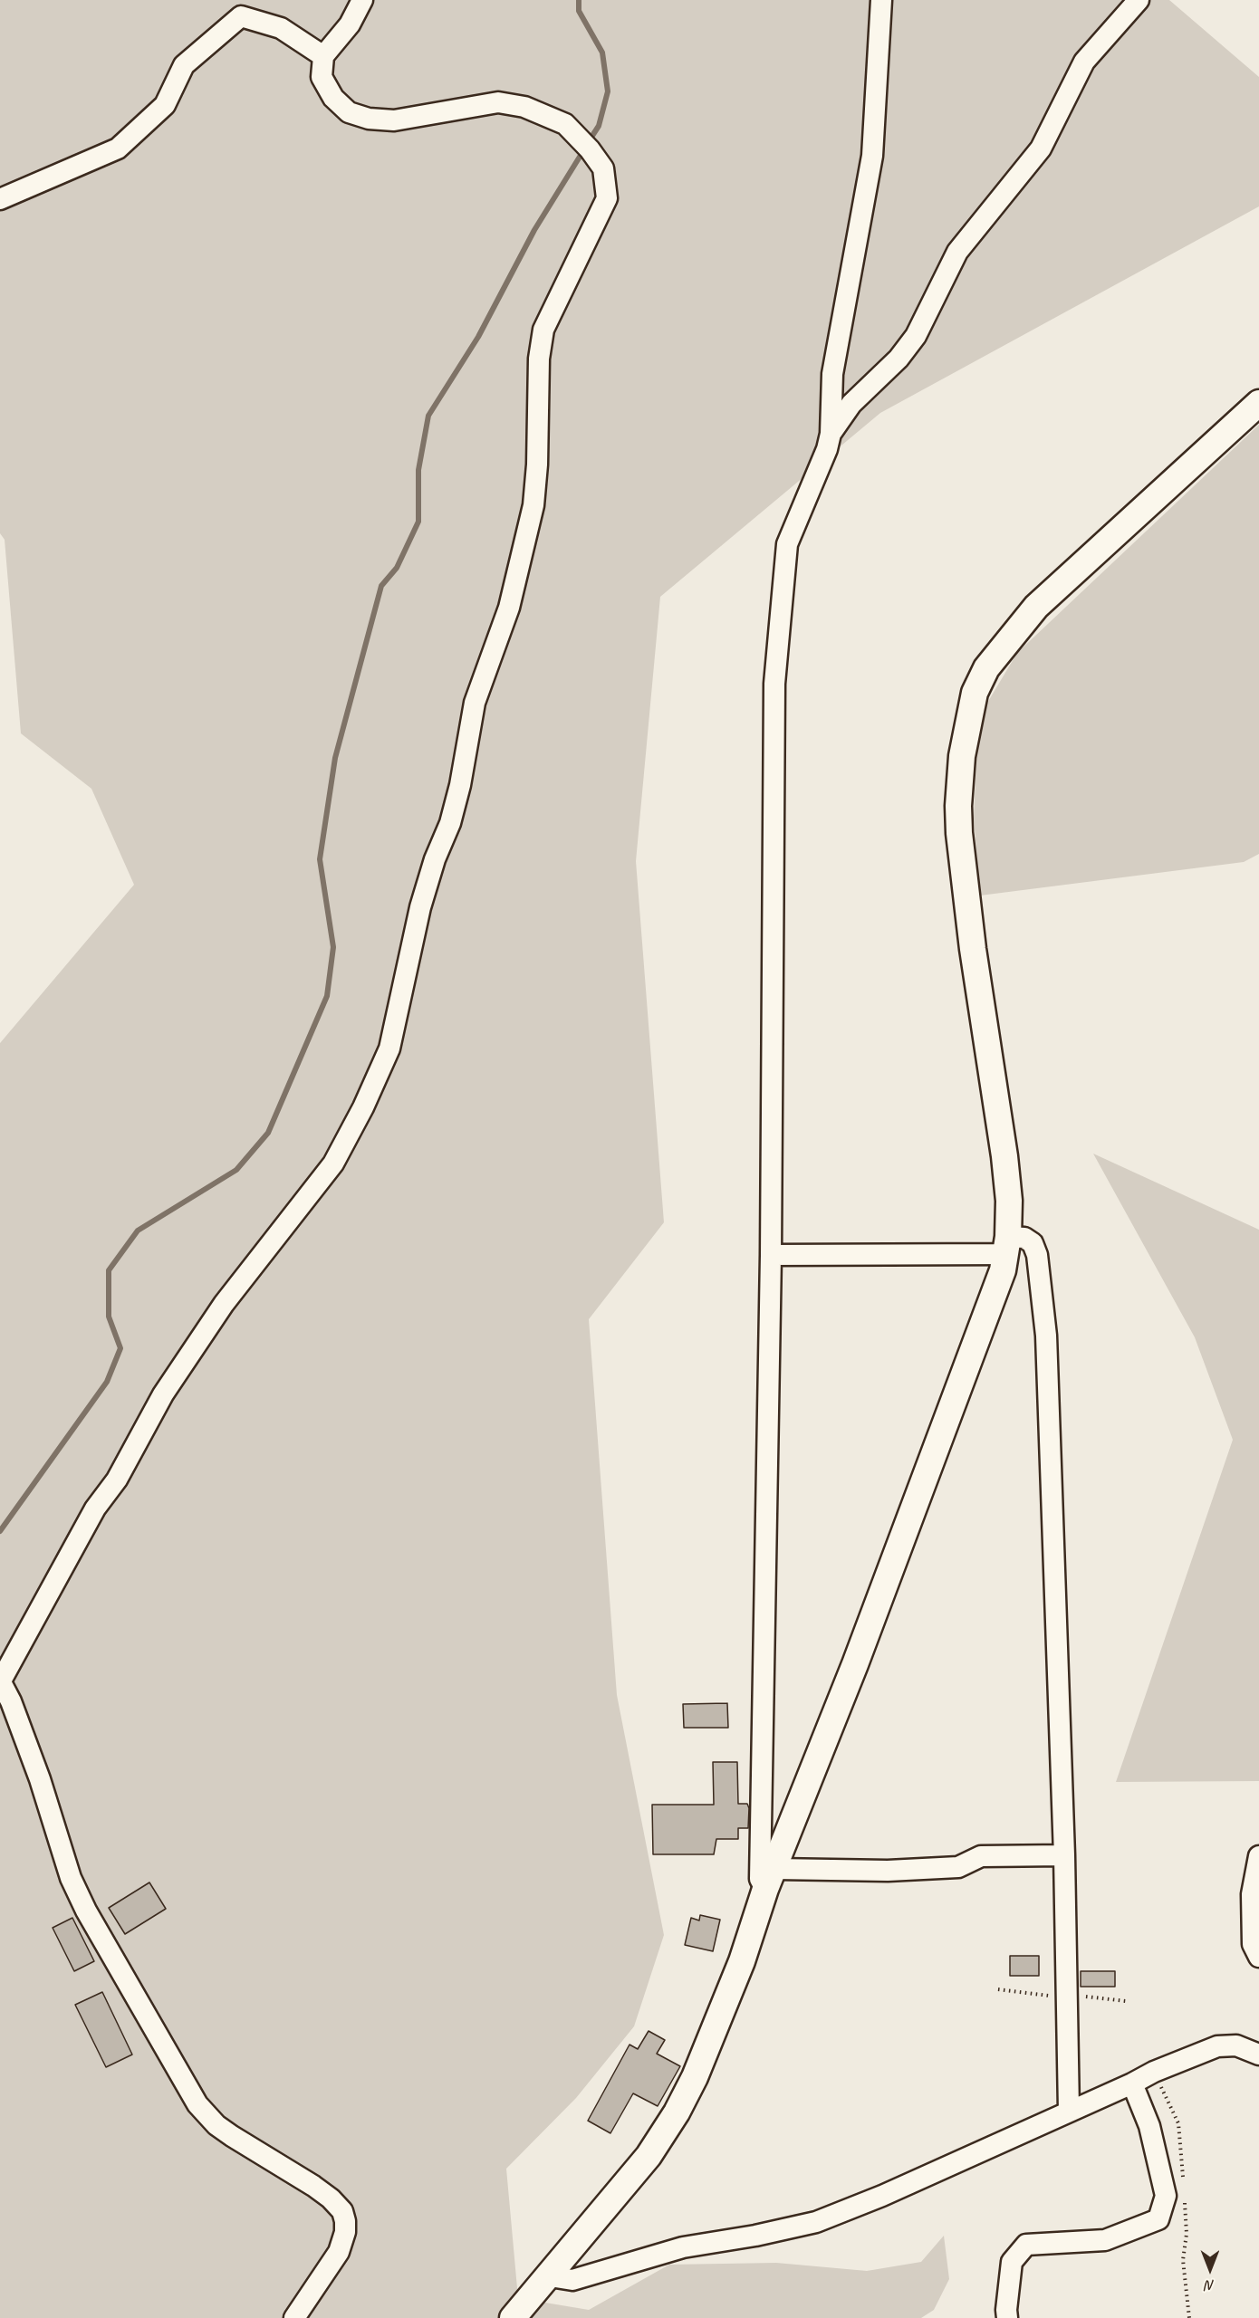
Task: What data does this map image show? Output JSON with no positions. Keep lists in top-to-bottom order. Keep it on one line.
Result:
{"north":"bottom"}
